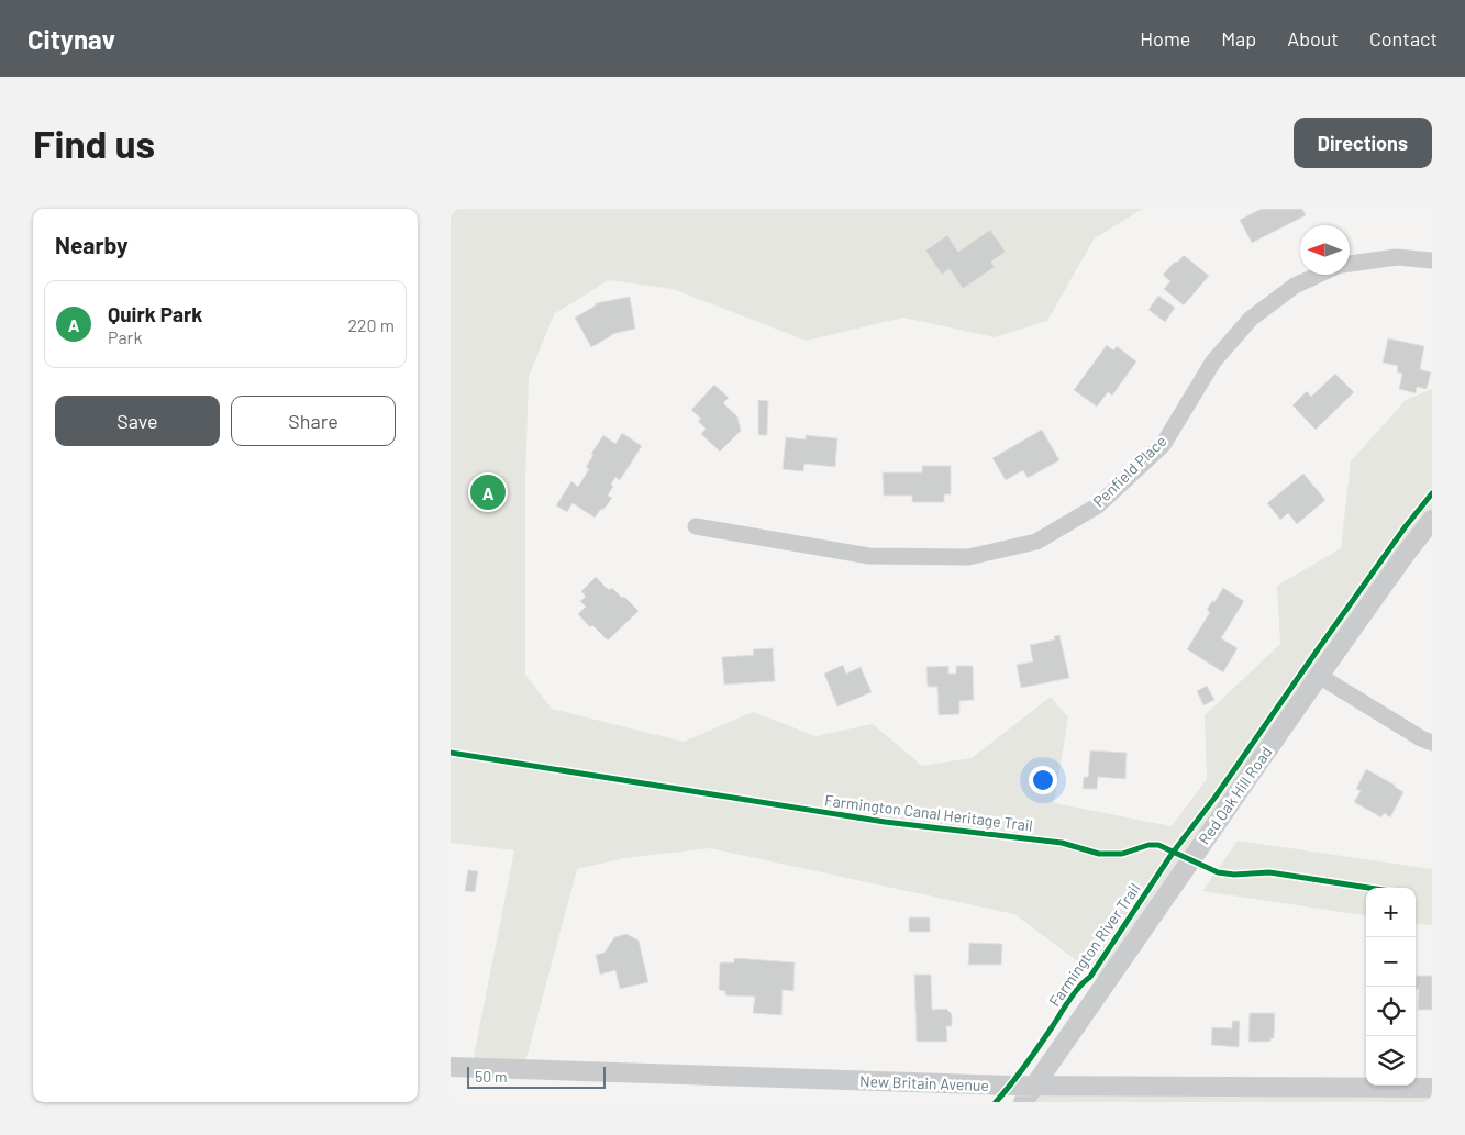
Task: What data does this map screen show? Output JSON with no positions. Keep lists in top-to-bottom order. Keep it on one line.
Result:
{"streets":{"street":["Penfield Place","Red Oak Hill Road","New Britain Avenue"],"cycle path":["Farmington Canal Heritage Trail","Farmington River Trail"]},"crossings":[["Red Oak Hill Road","New Britain Avenue"]],"scale_bar":"50 m","north":"left","page":{"header":"Citynav","nav":["Home","Map","About","Contact"],"buttons":["Directions",["Save","Share"]],"title":"Find us","heading":"Nearby","list":[{"mark":"A","name":"Quirk Park","note":"Park","value":"220 m"}],"pins":"A","map_buttons":["+","−"],"scale":"50 m"}}
